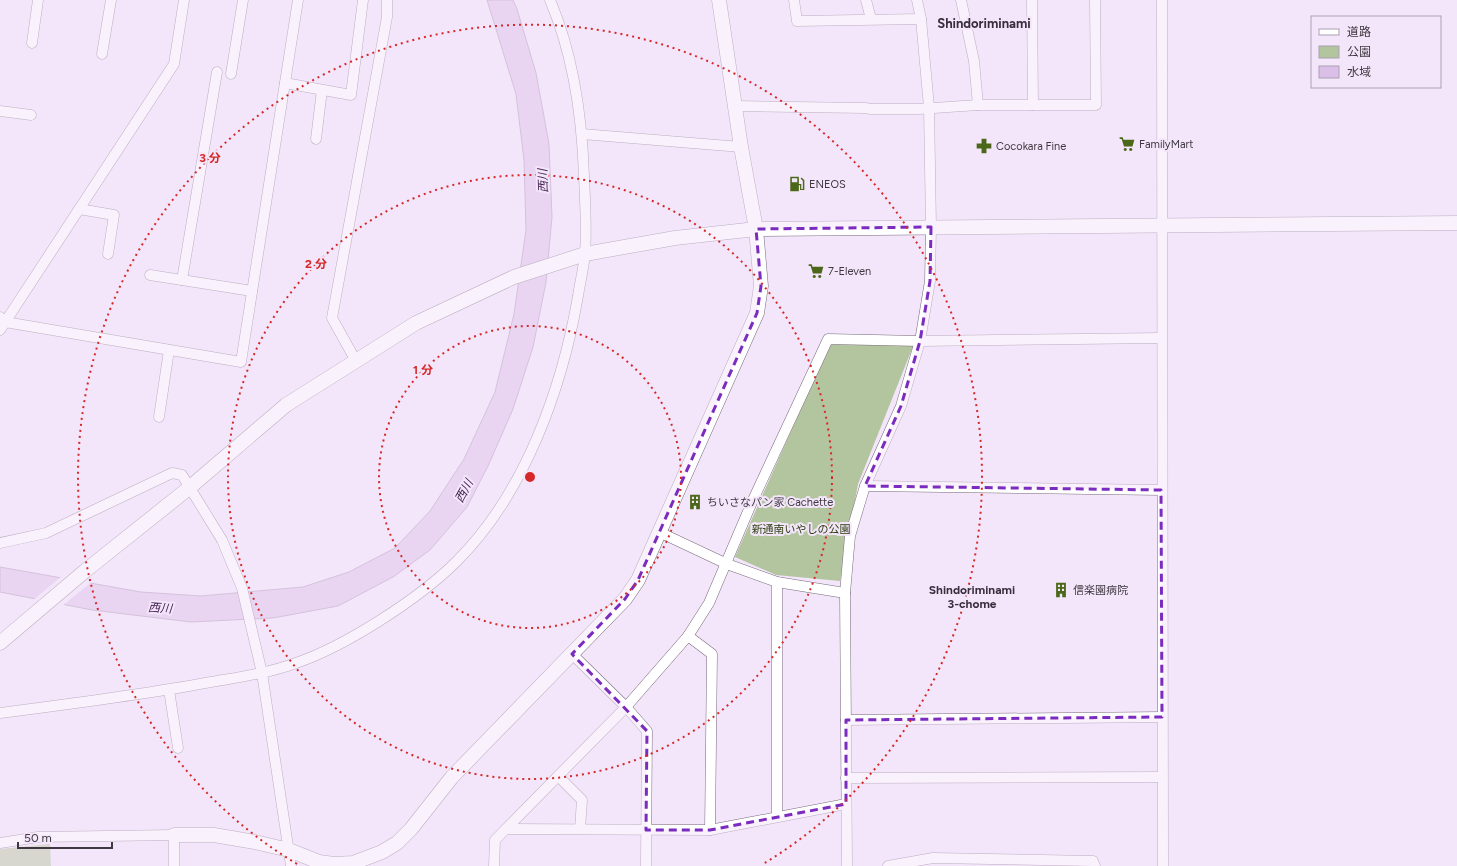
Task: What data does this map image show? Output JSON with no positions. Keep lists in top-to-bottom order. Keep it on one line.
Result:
{"districts":["Shindoriminami","Shindoriminami 3-chome"],"water":["西川"],"parks":["新通南いやしの公園"],"places":{"supermarket":["FamilyMart","7-Eleven"],"pharmacy":["Cocokara Fine"],"fuel station":["ENEOS"],"building":["ちいさなパン家 Cachette","信楽園病院"]},"legend":["道路","公園","水域"],"scale_bar":"50 m","rings":["3 分","2 分","1 分"]}
